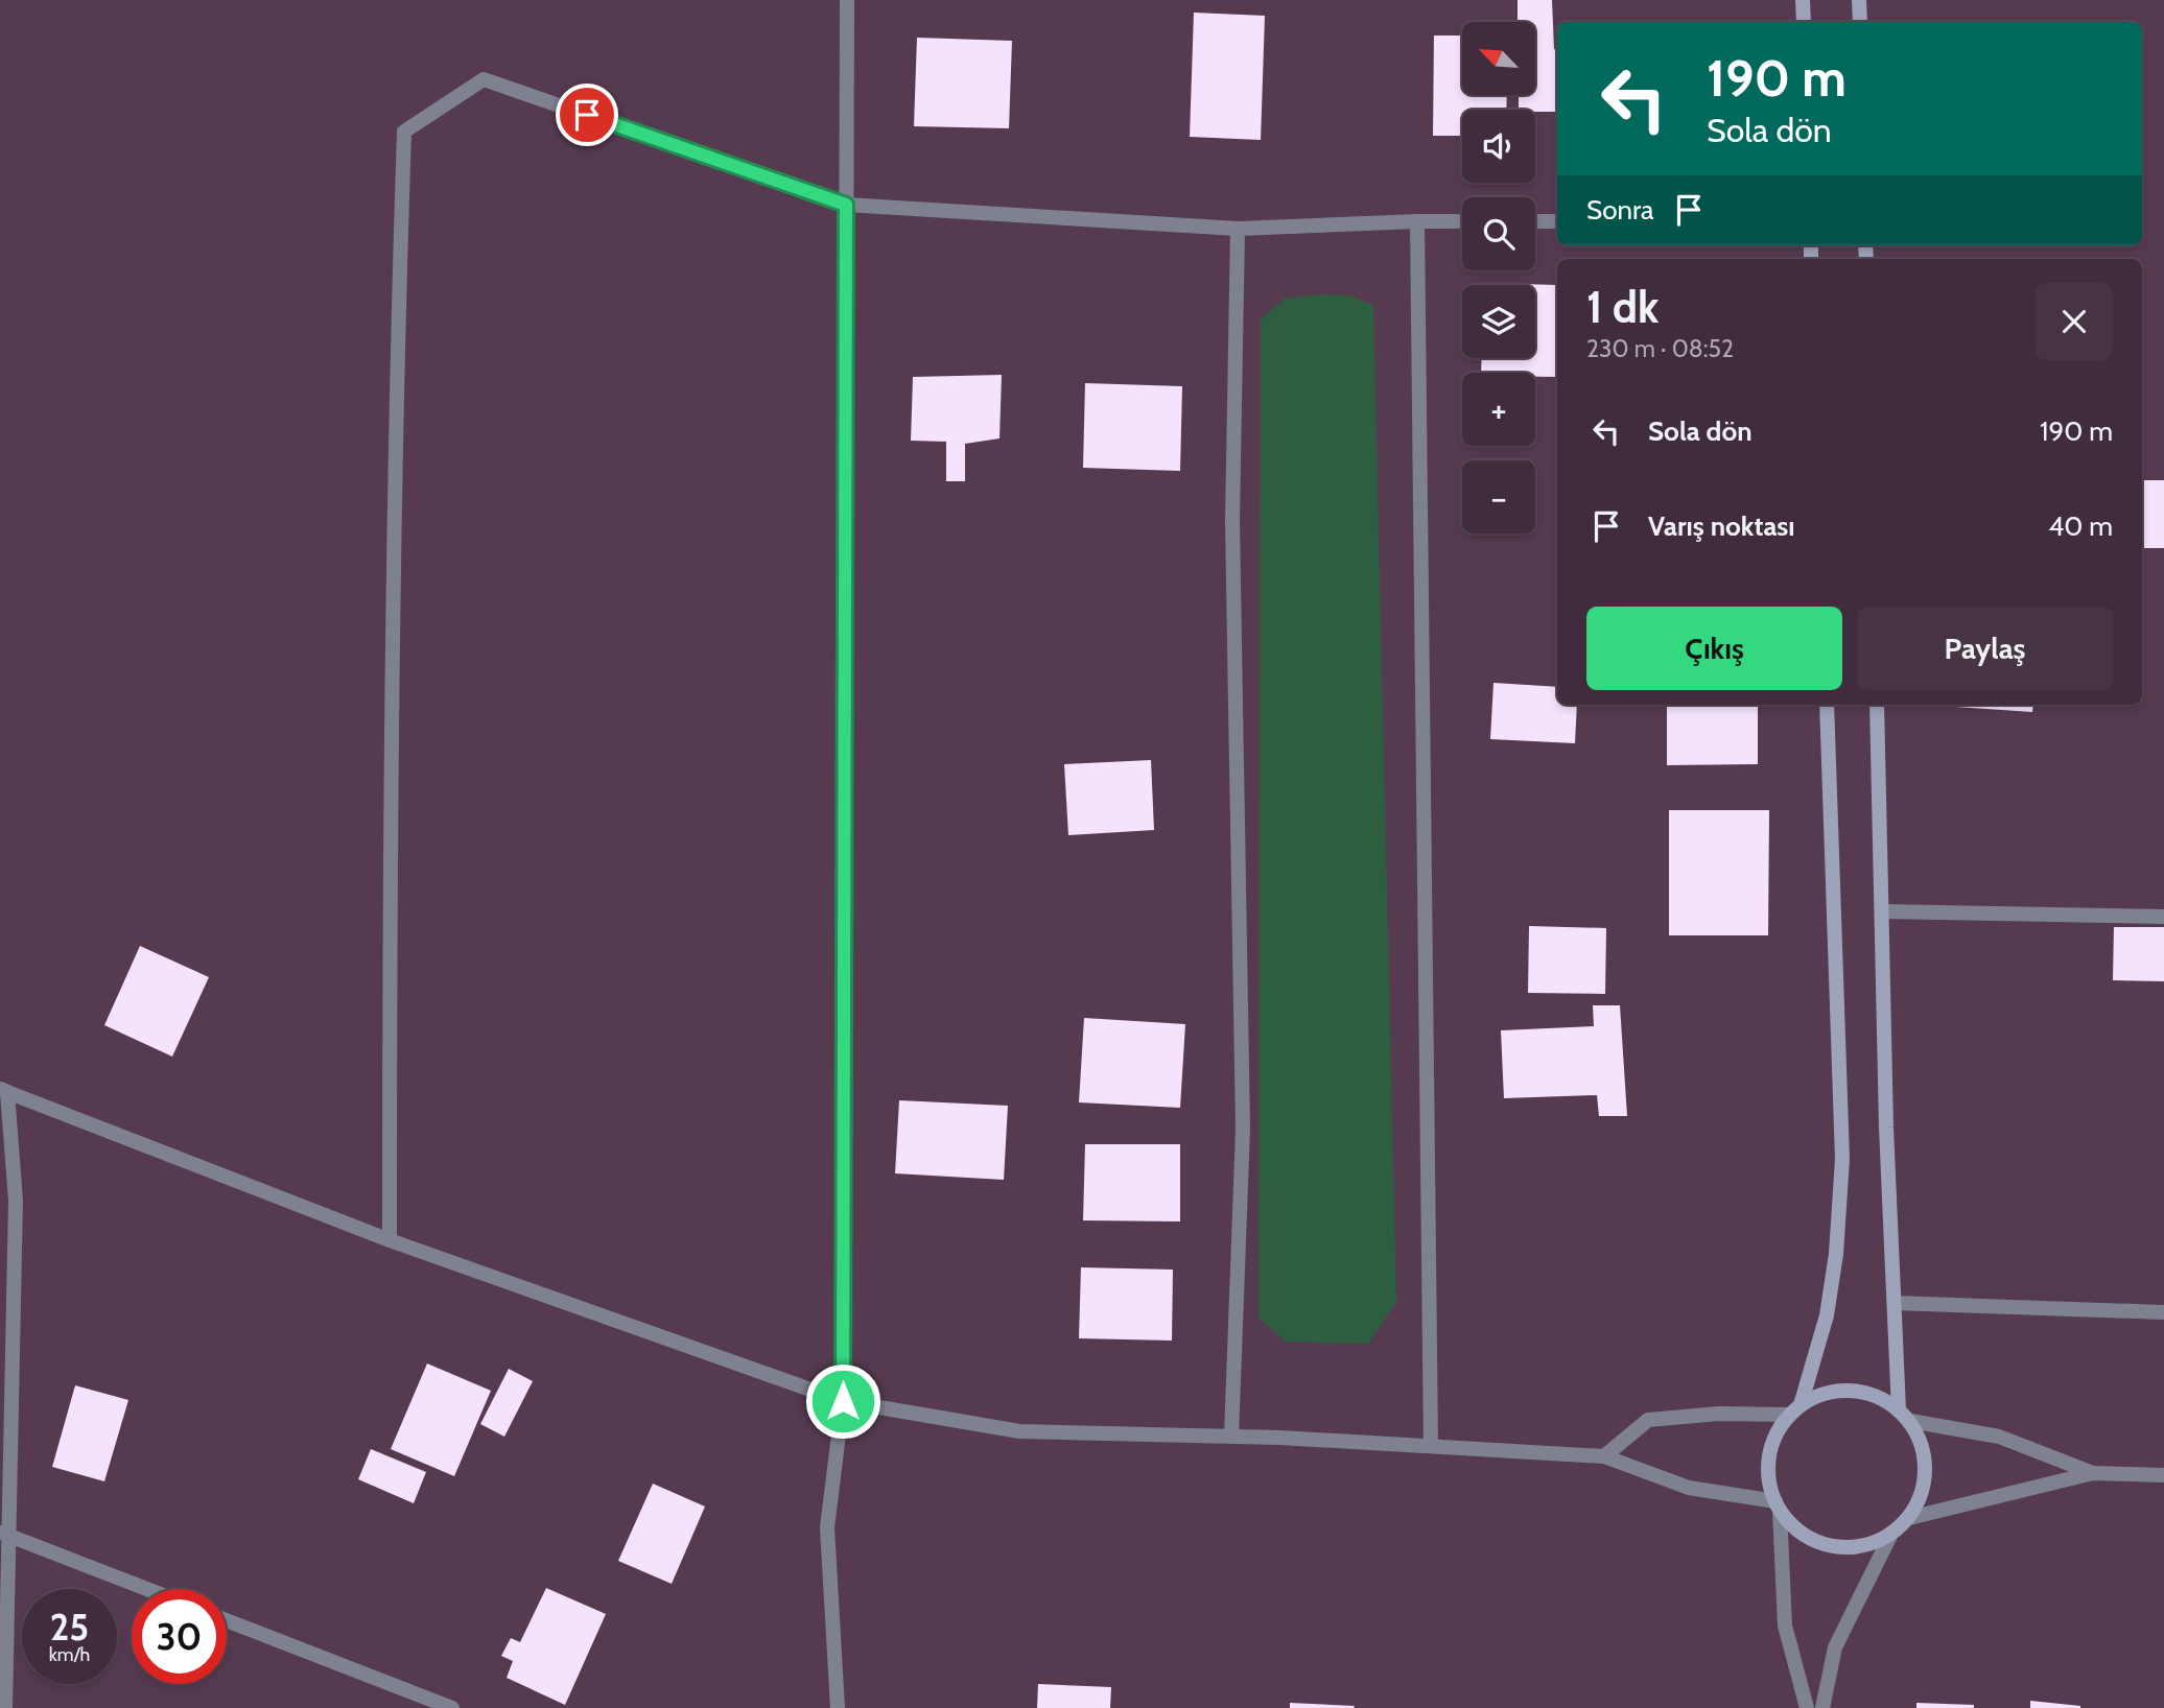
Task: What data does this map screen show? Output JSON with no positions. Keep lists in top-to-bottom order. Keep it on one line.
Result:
{"north":"top left","page":{"map_buttons":["+","−"],"turn":["190 m","Sola dön"],"then":"Sonra","heading":["1 dk","230 m · 08:52"],"list":[{"name":"Sola dön","value":"190 m"},{"name":"Varış noktası","value":"40 m"}],"buttons":["Çıkış","Paylaş"],"speed":"25 km/h","limit":"30"}}
